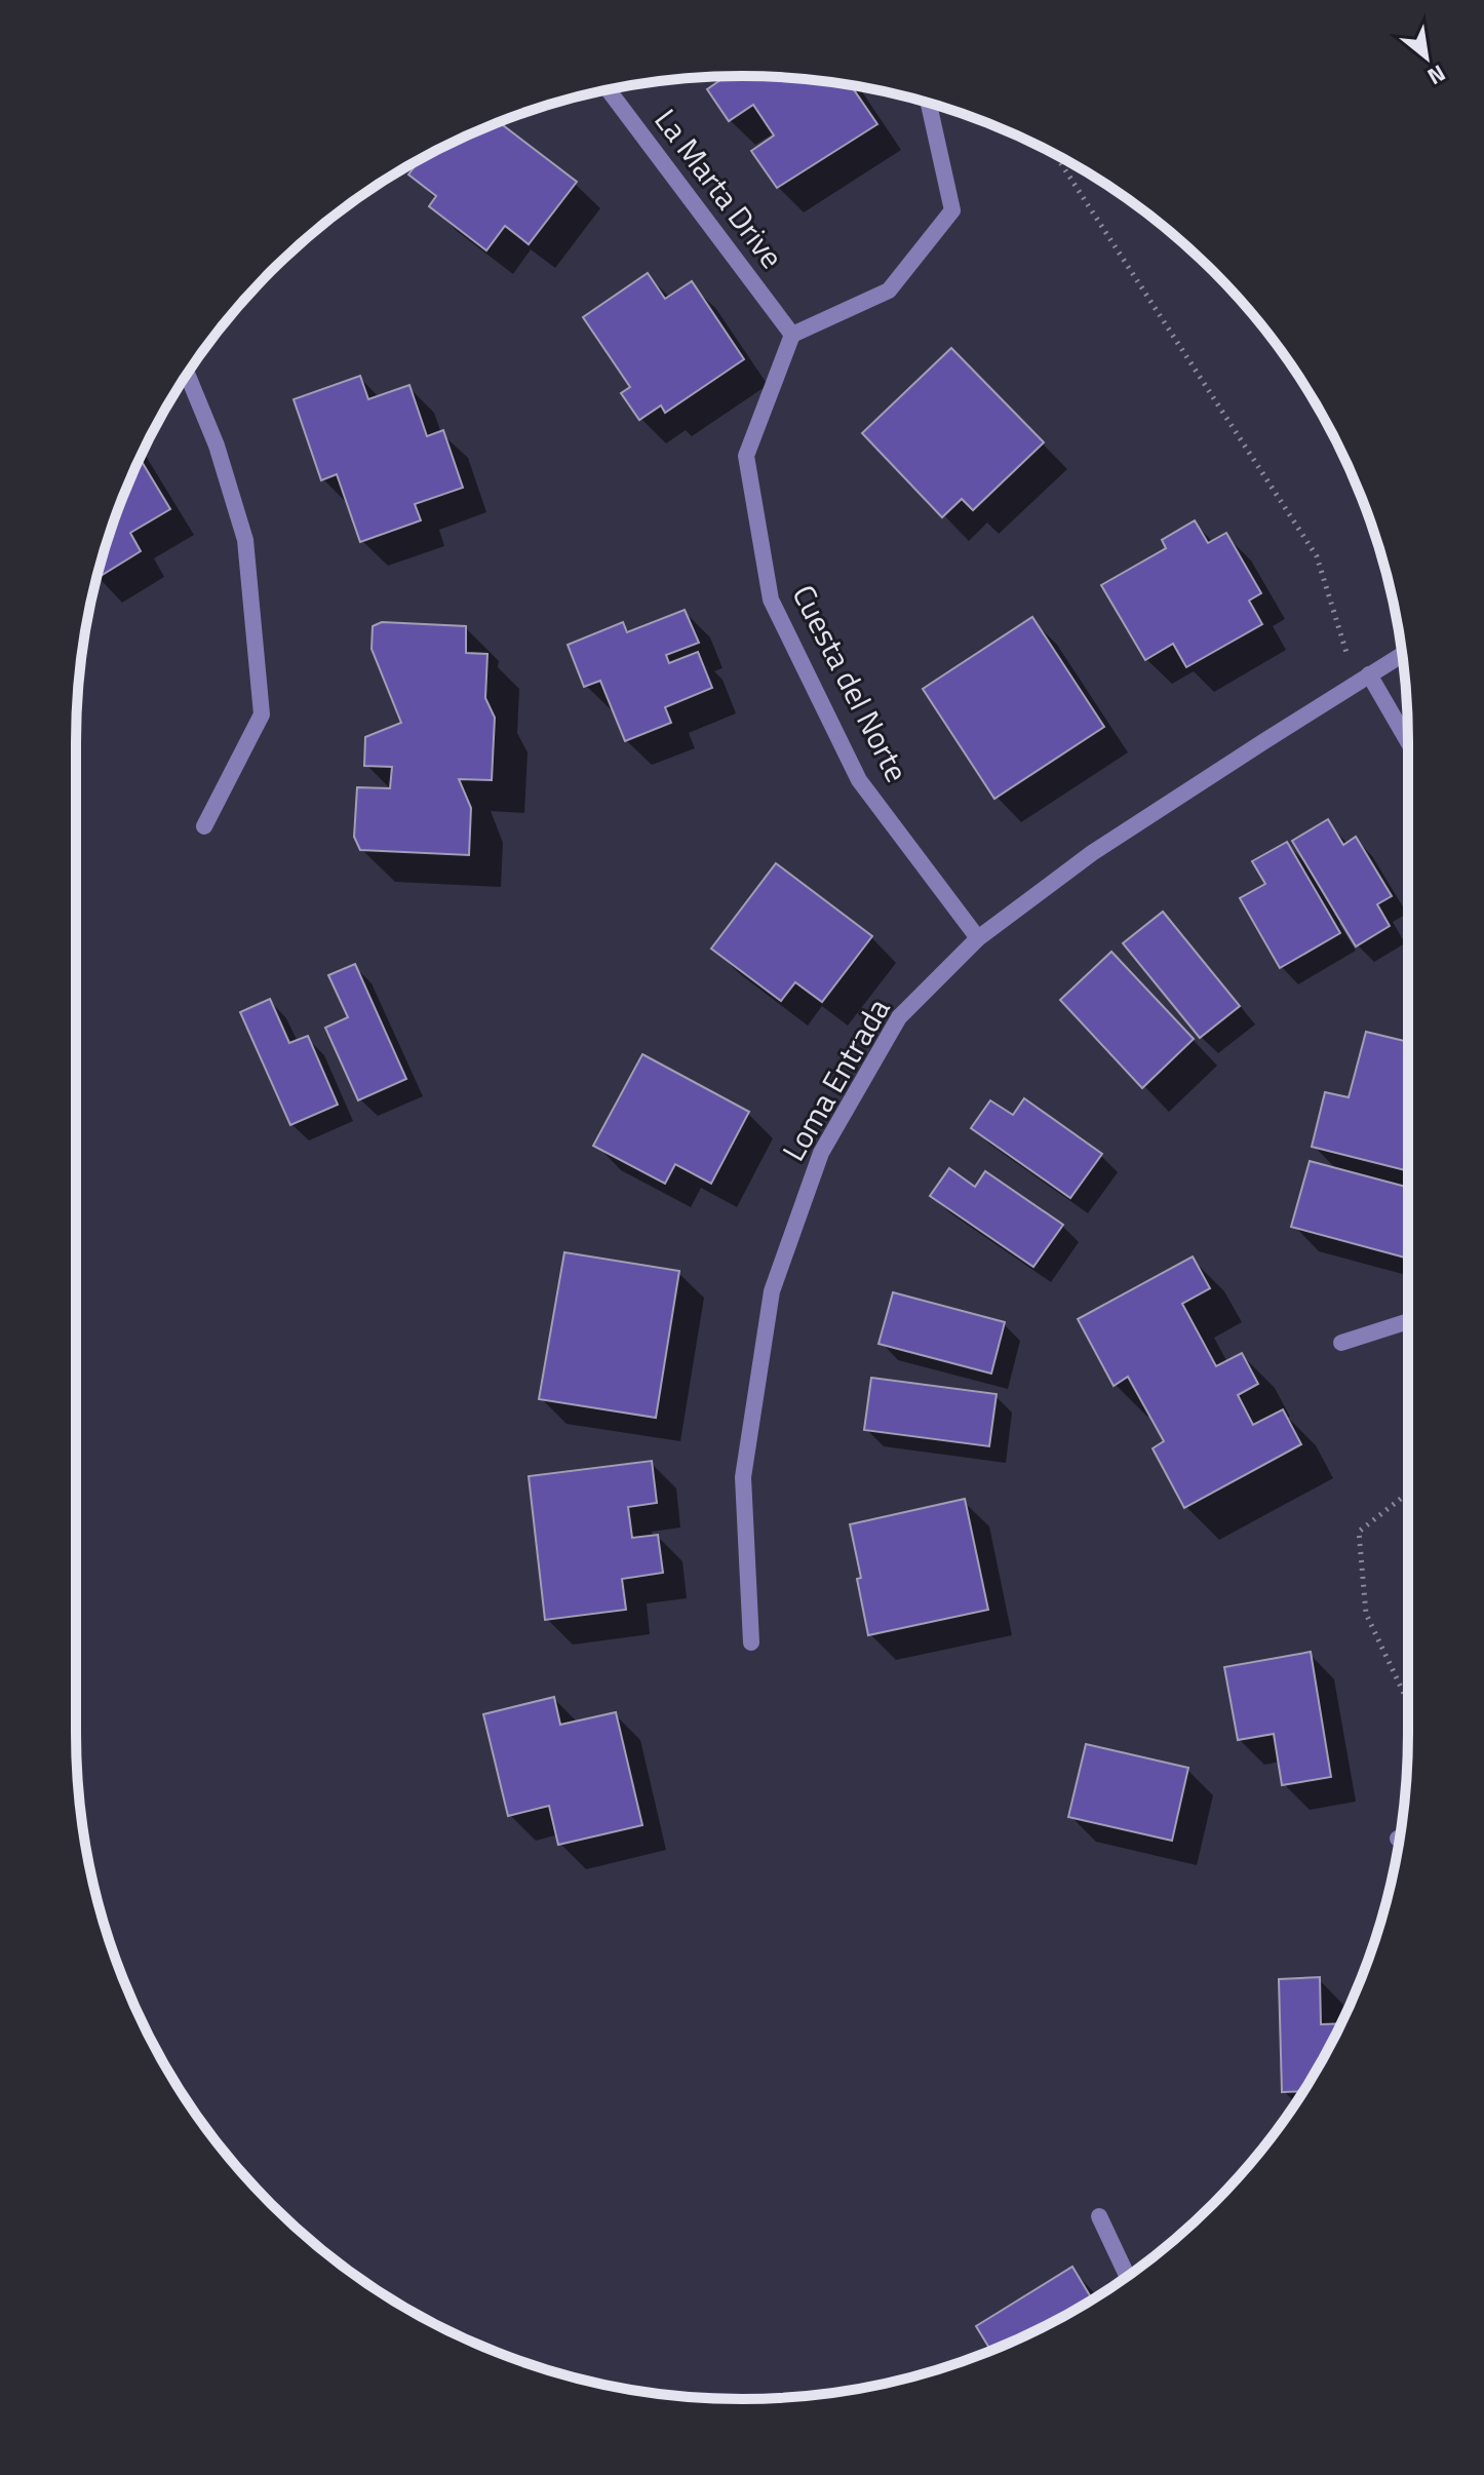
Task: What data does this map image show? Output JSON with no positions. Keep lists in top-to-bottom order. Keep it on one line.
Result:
{"streets":{"street":["La Marta Drive","Cuesta del Norte","Loma Entrada"]},"crossings":[["La Marta Drive","Cuesta del Norte"],["Cuesta del Norte","Loma Entrada"]],"north":"bottom right"}
